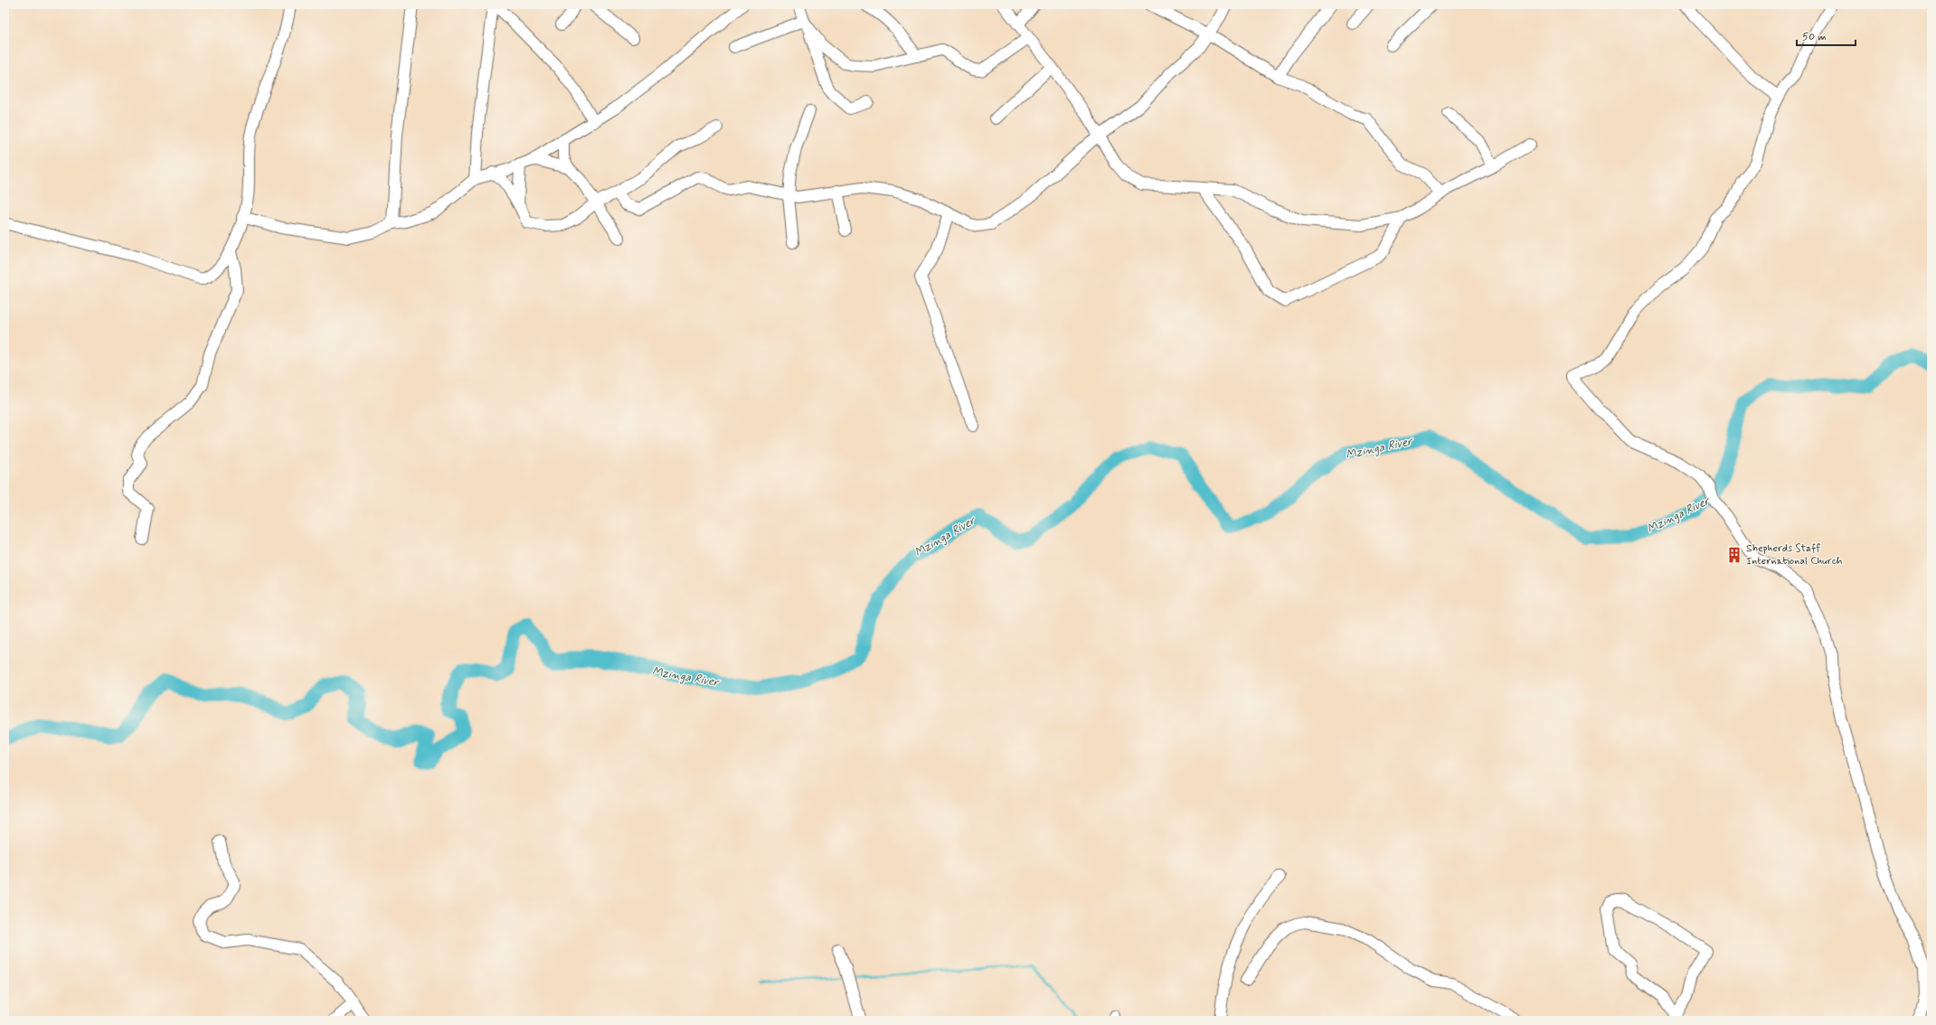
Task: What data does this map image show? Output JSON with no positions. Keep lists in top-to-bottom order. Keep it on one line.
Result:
{"water":["Mzinga River"],"places":{"building":["Shepherds Staff International Church"]},"scale_bar":"50 m"}
